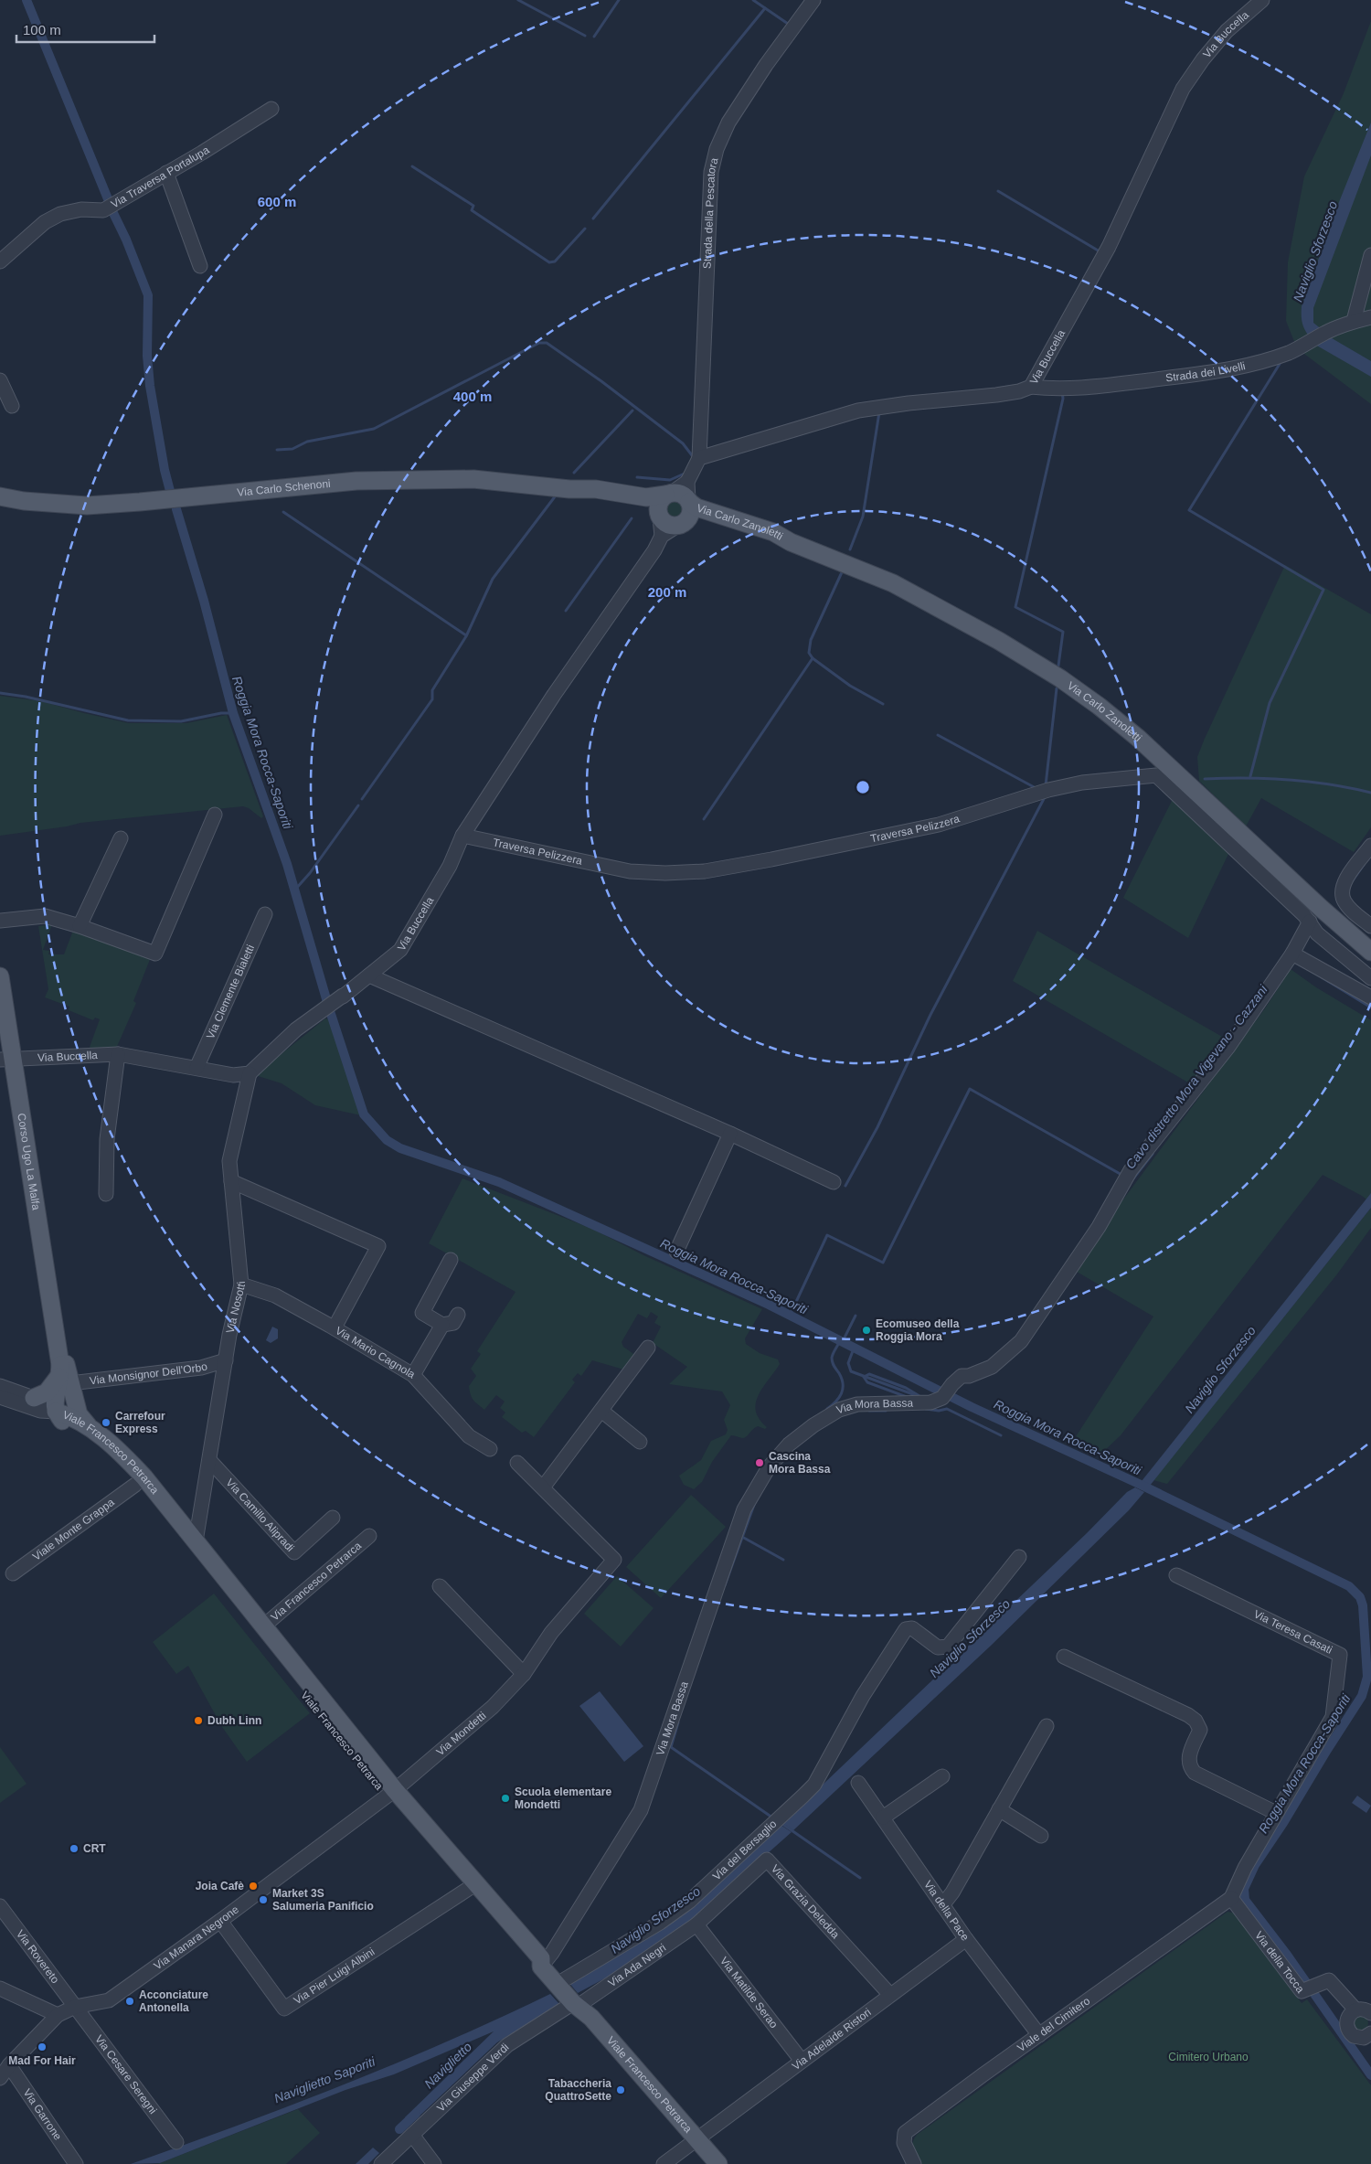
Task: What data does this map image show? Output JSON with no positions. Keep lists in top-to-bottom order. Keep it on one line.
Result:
{"streets":{"main road":["Via Carlo Schenoni","Via Carlo Zanoletti","Corso Ugo La Malfa","Viale Francesco Petrarca"],"street":["Via Buccella","Via Traversa Portalupa","Strada della Pescatora","Strada dei Livelli","Traversa Pelizzera","Via Clemente Bialetti","Via Nosotti","Via Mario Cagnola","Via Monsignor Dell'Orbo","Via Mora Bassa","Via Camillo Alipradi","Viale Monte Grappa","Via Francesco Petrarca","Via Teresa Casati","Via Mondetti","Via del Bersaglio","Via Grazia Deledda","Via della Pace","Via Manara Negrone","Via Rovereto","Via della Tocca","Via Ada Negri","Via Pier Luigi Albini","Via Matilde Serao","Viale del Cimitero","Via Adelaide Ristori","Via Cesare Seregni","Via Giuseppe Verdi","Via Garrone"]},"crossings":[["Via Buccella","Strada della Pescatora"],["Via Buccella","Strada dei Livelli"],["Via Buccella","Via Carlo Schenoni"],["Via Buccella","Via Carlo Zanoletti"],["Via Buccella","Traversa Pelizzera"],["Via Buccella","Via Clemente Bialetti"],["Via Buccella","Corso Ugo La Malfa"],["Via Buccella","Via Nosotti"],["Via Carlo Schenoni","Via Carlo Zanoletti"],["Traversa Pelizzera","Via Mora Bassa"],["Corso Ugo La Malfa","Via Monsignor Dell'Orbo"],["Corso Ugo La Malfa","Viale Francesco Petrarca"],["Via Nosotti","Via Mario Cagnola"],["Via Nosotti","Via Monsignor Dell'Orbo"],["Via Nosotti","Viale Francesco Petrarca"],["Via Nosotti","Via Camillo Alipradi"],["Via Mora Bassa","Viale Francesco Petrarca"],["Viale Francesco Petrarca","Viale Monte Grappa"],["Viale Francesco Petrarca","Via Francesco Petrarca"],["Viale Francesco Petrarca","Via Mondetti"],["Viale Francesco Petrarca","Via del Bersaglio"],["Viale Francesco Petrarca","Via Manara Negrone"],["Viale Francesco Petrarca","Via Ada Negri"],["Viale Francesco Petrarca","Via Pier Luigi Albini"],["Viale Francesco Petrarca","Via Adelaide Ristori"],["Viale Francesco Petrarca","Via Giuseppe Verdi"],["Via Teresa Casati","Via della Tocca"],["Via Teresa Casati","Viale del Cimitero"],["Via Mondetti","Via Manara Negrone"],["Via del Bersaglio","Via Ada Negri"],["Via del Bersaglio","Via Giuseppe Verdi"],["Via Grazia Deledda","Via Ada Negri"],["Via Grazia Deledda","Via Matilde Serao"],["Via Grazia Deledda","Via Adelaide Ristori"],["Via della Pace","Viale del Cimitero"],["Via della Pace","Via Adelaide Ristori"],["Via Manara Negrone","Via Rovereto"],["Via Manara Negrone","Via Pier Luigi Albini"],["Via Manara Negrone","Via Cesare Seregni"],["Via Manara Negrone","Via Garrone"],["Via Rovereto","Via Cesare Seregni"],["Via della Tocca","Viale del Cimitero"],["Via Ada Negri","Via Matilde Serao"],["Via Ada Negri","Via Giuseppe Verdi"],["Via Matilde Serao","Via Adelaide Ristori"]],"water":["Naviglio Sforzesco","Roggia Mora Rocca-Saporiti","Cavo distretto Mora Vigevano - Cazzani","Naviglietto","Naviglietto Saporiti"],"parks":["Cimitero Urbano"],"places":["Ecomuseo della Roggia Mora","Carrefour Express","Cascina Mora Bassa","Dubh Linn","Scuola elementare Mondetti","CRT","Joia Cafè","Market 3S Salumeria Panificio","Acconciature Antonella","Mad For Hair","Tabaccheria QuattroSette"],"scale_bar":"100 m","rings":["600 m","400 m","200 m"]}
